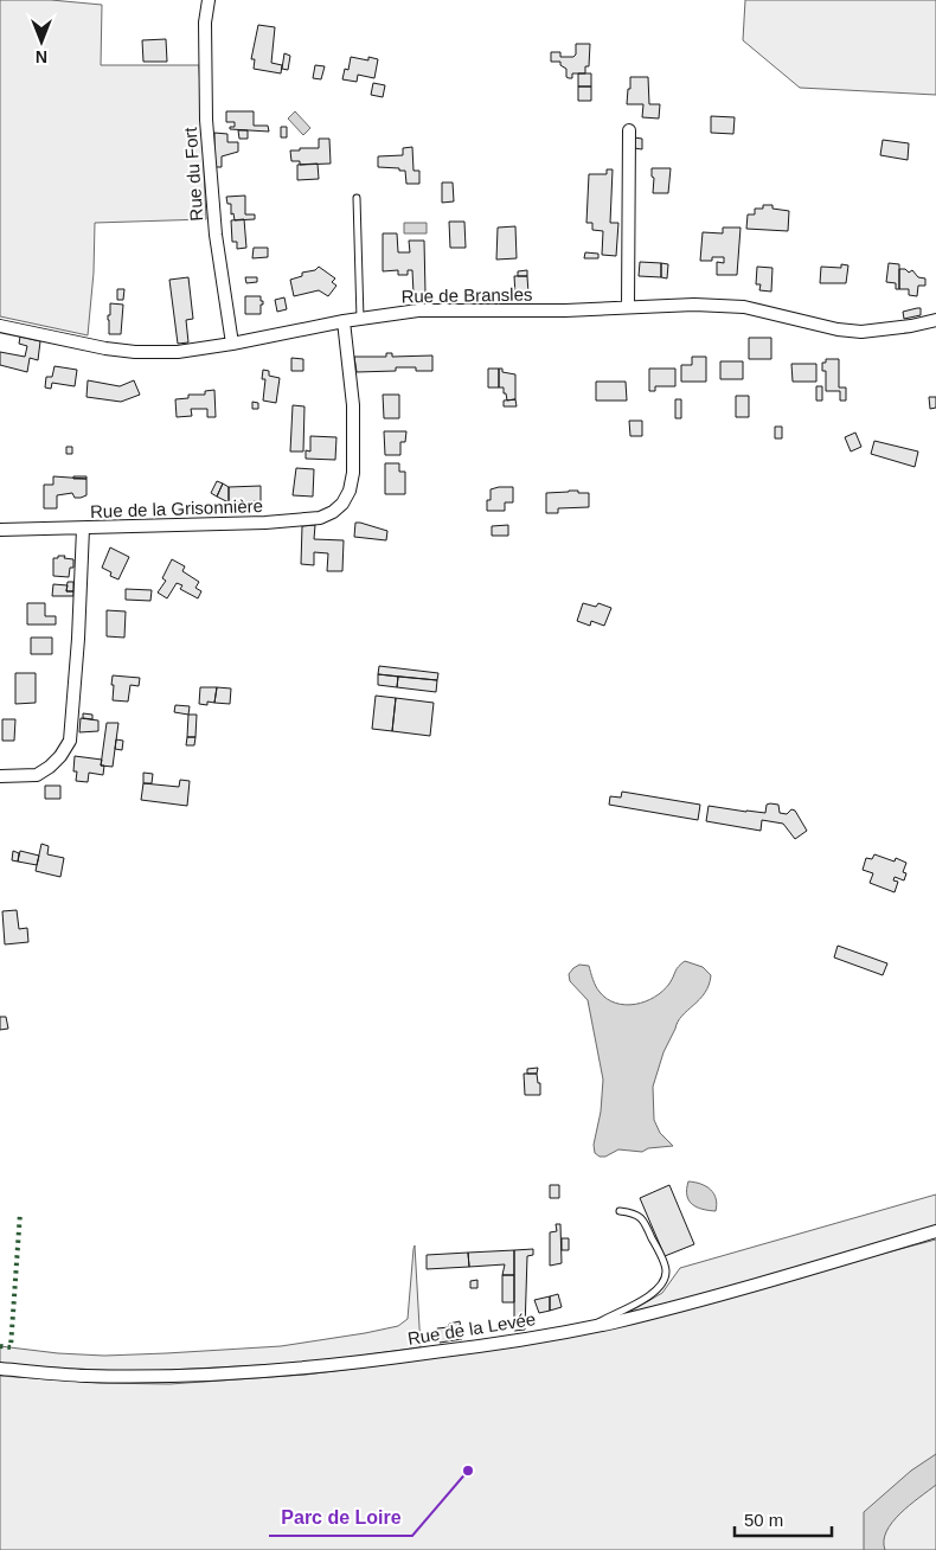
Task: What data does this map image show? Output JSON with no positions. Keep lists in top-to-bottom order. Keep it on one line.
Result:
{"streets":{"street":["Rue du Fort","Rue de Bransles","Rue de la Grisonnière","Rue de la Levée"]},"crossings":[["Rue du Fort","Rue de Bransles"],["Rue de Bransles","Rue de la Grisonnière"]],"places":["Parc de Loire"],"scale_bar":"50 m","north":"bottom"}
